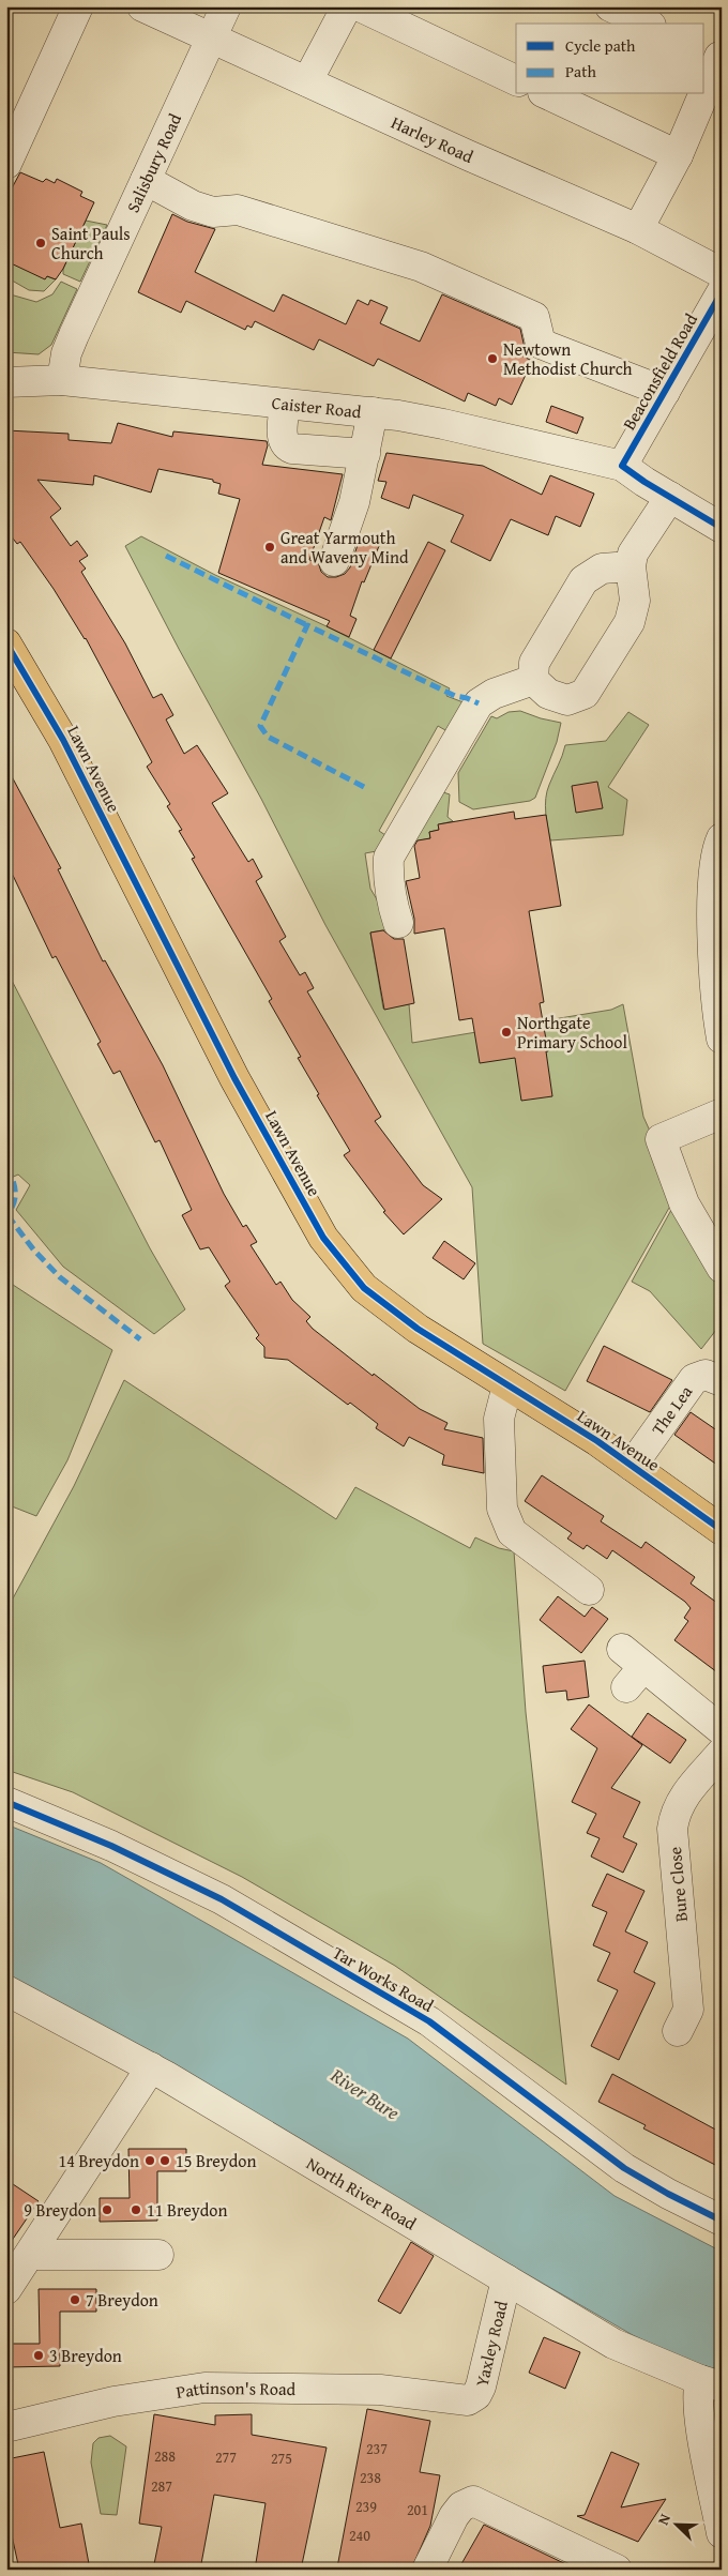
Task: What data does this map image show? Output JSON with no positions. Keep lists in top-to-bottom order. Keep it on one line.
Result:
{"streets":{"main road":["Lawn Avenue"],"street":["Harley Road","Salisbury Road","Beaconsfield Road","Caister Road","The Lea","Bure Close","Tar Works Road","North River Road","Yaxley Road","Pattinson's Road"]},"crossings":[["Harley Road","Salisbury Road"],["Salisbury Road","Caister Road"],["Beaconsfield Road","Caister Road"],["Lawn Avenue","The Lea"],["North River Road","Yaxley Road"],["Yaxley Road","Pattinson's Road"]],"water":["River Bure"],"places":["Saint Pauls Church","Newtown Methodist Church","Great Yarmouth and Waveny Mind","Northgate Primary School","14 Breydon","15 Breydon","9 Breydon","11 Breydon","7 Breydon","3 Breydon"],"house_numbers":["237","288","277","275","238","287","239","201","240"],"legend":["Cycle path","Path"],"north":"top left"}
